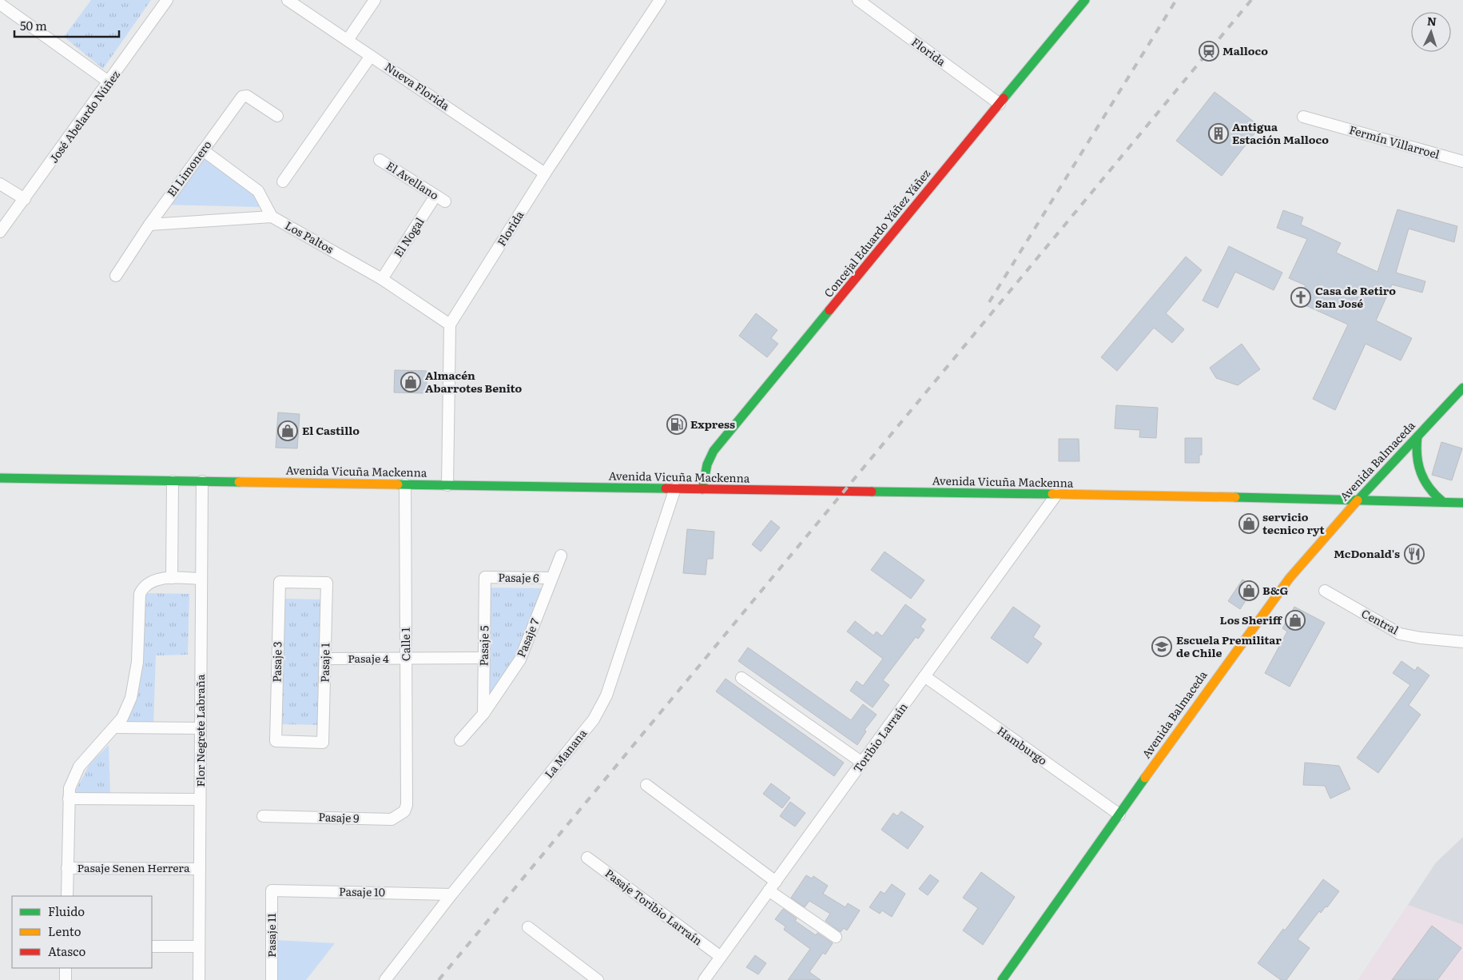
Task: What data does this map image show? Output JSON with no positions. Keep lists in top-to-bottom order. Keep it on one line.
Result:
{"streets":{"main road":["Concejal Eduardo Yáñez Yáñez","Avenida Balmaceda","Avenida Vicuña Mackenna"],"street":["Florida","Nueva Florida","José Abelardo Núñez","Fermín Villarroel","El Limonero","El Avellano","Los Paltos","El Nogal","Pasaje 6","Central","Pasaje 7","Calle 1","Pasaje 5","Pasaje 4","Pasaje 3","Pasaje 1","Flor Negrete Labraña","Toribio Larraín","Hamburgo","La Manana","Pasaje 9","Pasaje Senen Herrera","Pasaje 10","Pasaje Toribio Larraín","Pasaje 11"]},"crossings":[["Florida","Nueva Florida"],["Florida","Concejal Eduardo Yáñez Yáñez"],["Florida","Los Paltos"],["El Avellano","El Nogal"],["Concejal Eduardo Yáñez Yáñez","Avenida Vicuña Mackenna"],["Los Paltos","El Nogal"],["Avenida Balmaceda","Avenida Vicuña Mackenna"],["Avenida Balmaceda","Hamburgo"],["Avenida Vicuña Mackenna","Calle 1"],["Avenida Vicuña Mackenna","Flor Negrete Labraña"],["Avenida Vicuña Mackenna","Toribio Larraín"],["Avenida Vicuña Mackenna","La Manana"],["Pasaje 6","Pasaje 7"],["Pasaje 6","Pasaje 5"],["Pasaje 7","Pasaje 5"],["Calle 1","Pasaje 4"],["Calle 1","Pasaje 9"],["Pasaje 5","Pasaje 4"],["Pasaje 4","Pasaje 1"],["Pasaje 3","Pasaje 1"],["Flor Negrete Labraña","Pasaje Senen Herrera"],["Toribio Larraín","Hamburgo"],["Toribio Larraín","Pasaje Toribio Larraín"],["La Manana","Pasaje 10"],["Pasaje 10","Pasaje 11"]],"places":{"station":["Malloco"],"building":["Antigua Estación Malloco"],"church":["Casa de Retiro San José"],"shop":["Almacén Abarrotes Benito","El Castillo","servicio tecnico ryt","B&G","Los Sheriff"],"fuel station":["Express"],"restaurant":["McDonald's"],"school or university":["Escuela Premilitar de Chile"]},"legend":["Fluido","Lento","Atasco"],"scale_bar":"50 m","north":"top"}
